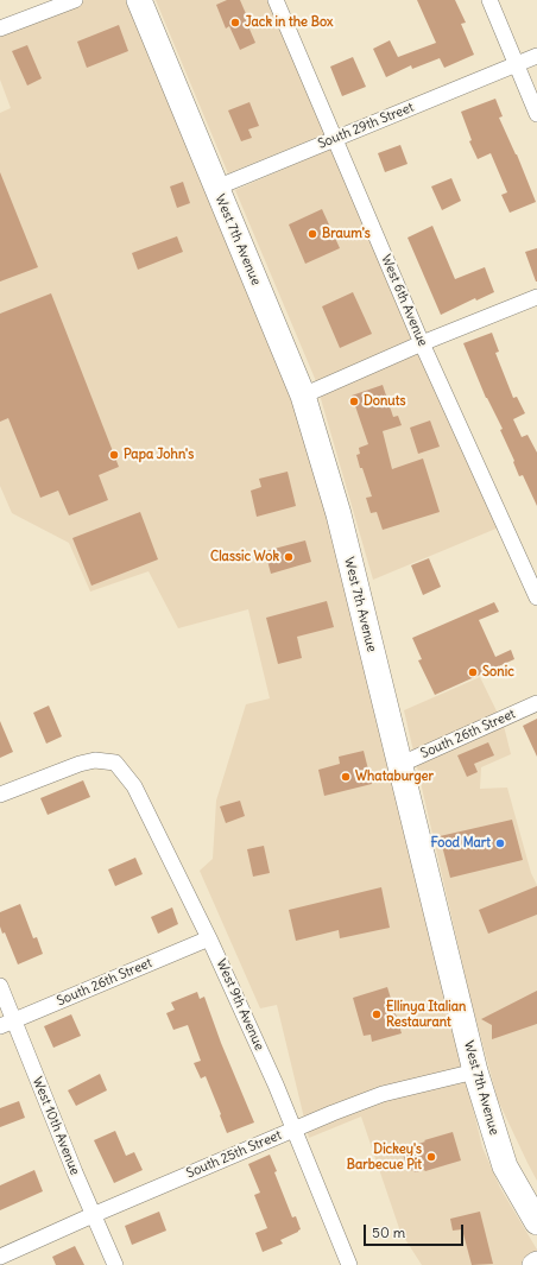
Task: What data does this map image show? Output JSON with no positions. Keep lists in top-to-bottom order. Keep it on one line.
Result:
{"streets":{"main road":["West 7th Avenue"],"street":["South 29th Street","West 6th Avenue","South 26th Street","West 9th Avenue","West 10th Avenue","South 25th Street"]},"crossings":[["South 29th Street","West 7th Avenue"],["South 29th Street","West 6th Avenue"],["West 7th Avenue","South 26th Street"],["West 7th Avenue","South 25th Street"],["South 26th Street","West 9th Avenue"],["South 26th Street","West 10th Avenue"],["West 9th Avenue","South 25th Street"],["West 10th Avenue","South 25th Street"]],"places":["Jack in the Box","Braum's","Donuts","Papa John's","Classic Wok","Sonic","Whataburger","Food Mart","Ellinya Italian Restaurant","Dickey's Barbecue Pit"],"scale_bar":"50 m"}
